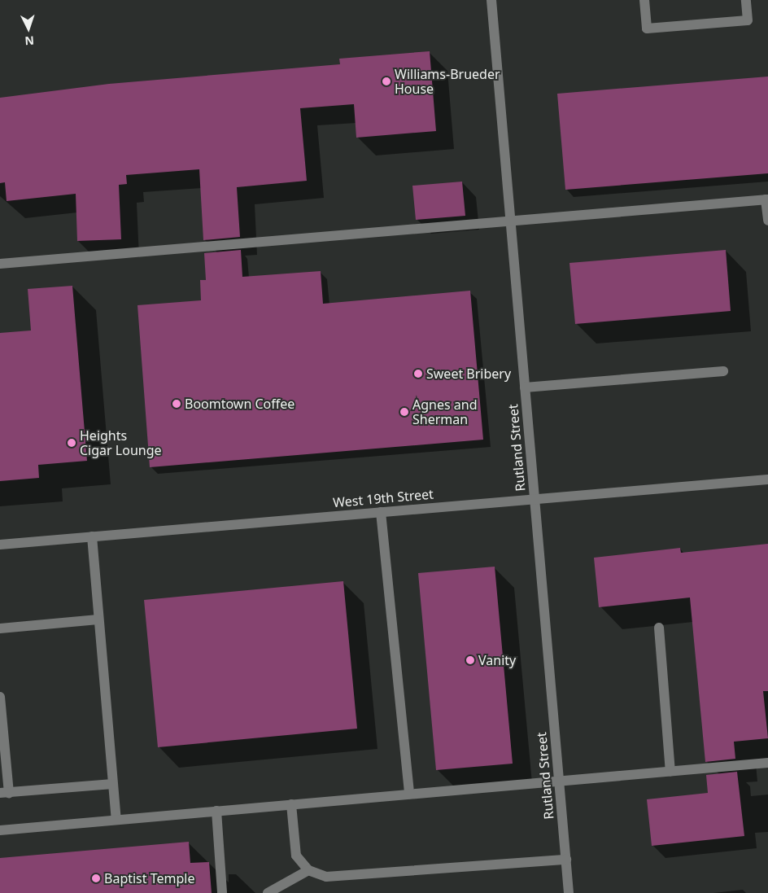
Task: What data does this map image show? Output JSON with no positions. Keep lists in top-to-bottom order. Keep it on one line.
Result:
{"streets":{"street":["Rutland Street","West 19th Street"]},"crossings":[["Rutland Street","West 19th Street"]],"places":["Williams-Brueder House","Sweet Bribery","Boomtown Coffee","Agnes and Sherman","Heights Cigar Lounge","Vanity","Baptist Temple"],"north":"bottom"}
